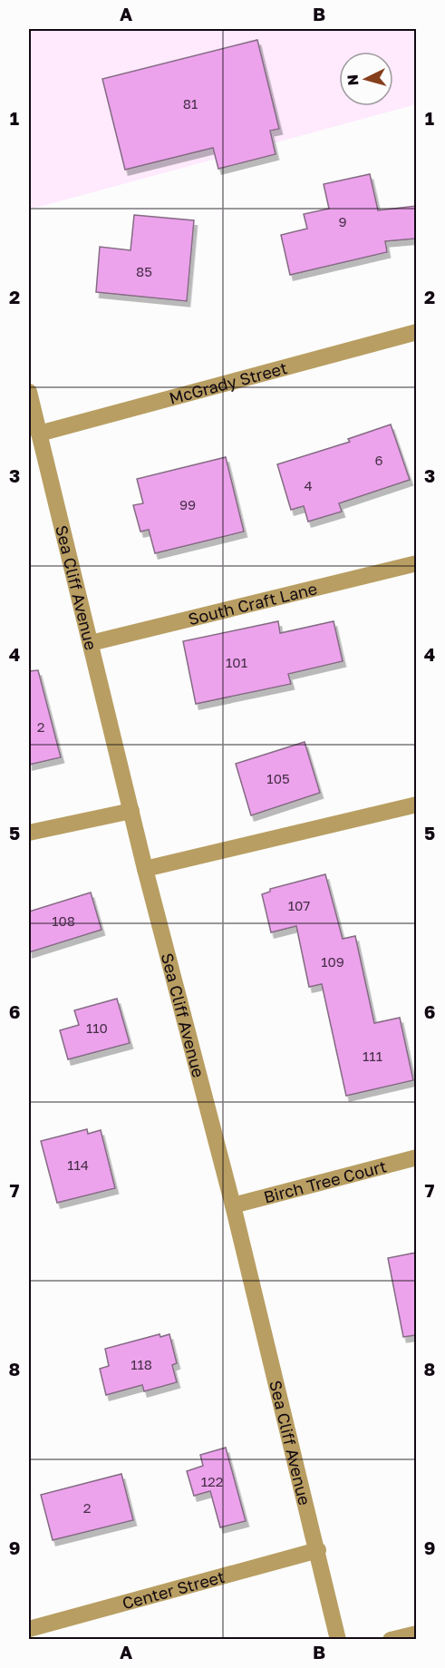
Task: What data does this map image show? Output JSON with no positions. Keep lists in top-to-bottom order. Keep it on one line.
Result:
{"streets":{"street":["McGrady Street","Sea Cliff Avenue","South Craft Lane","Birch Tree Court","Center Street"]},"crossings":[["McGrady Street","Sea Cliff Avenue"],["Sea Cliff Avenue","South Craft Lane"],["Sea Cliff Avenue","Birch Tree Court"],["Sea Cliff Avenue","Center Street"]],"house_numbers":["81","9","85","6","4","99","101","2","105","107","108","109","110","111","114","118","122","2"],"north":"left","grid":{"columns":["A","B"],"rows":["1","2","3","4","5","6","7","8","9"]}}
